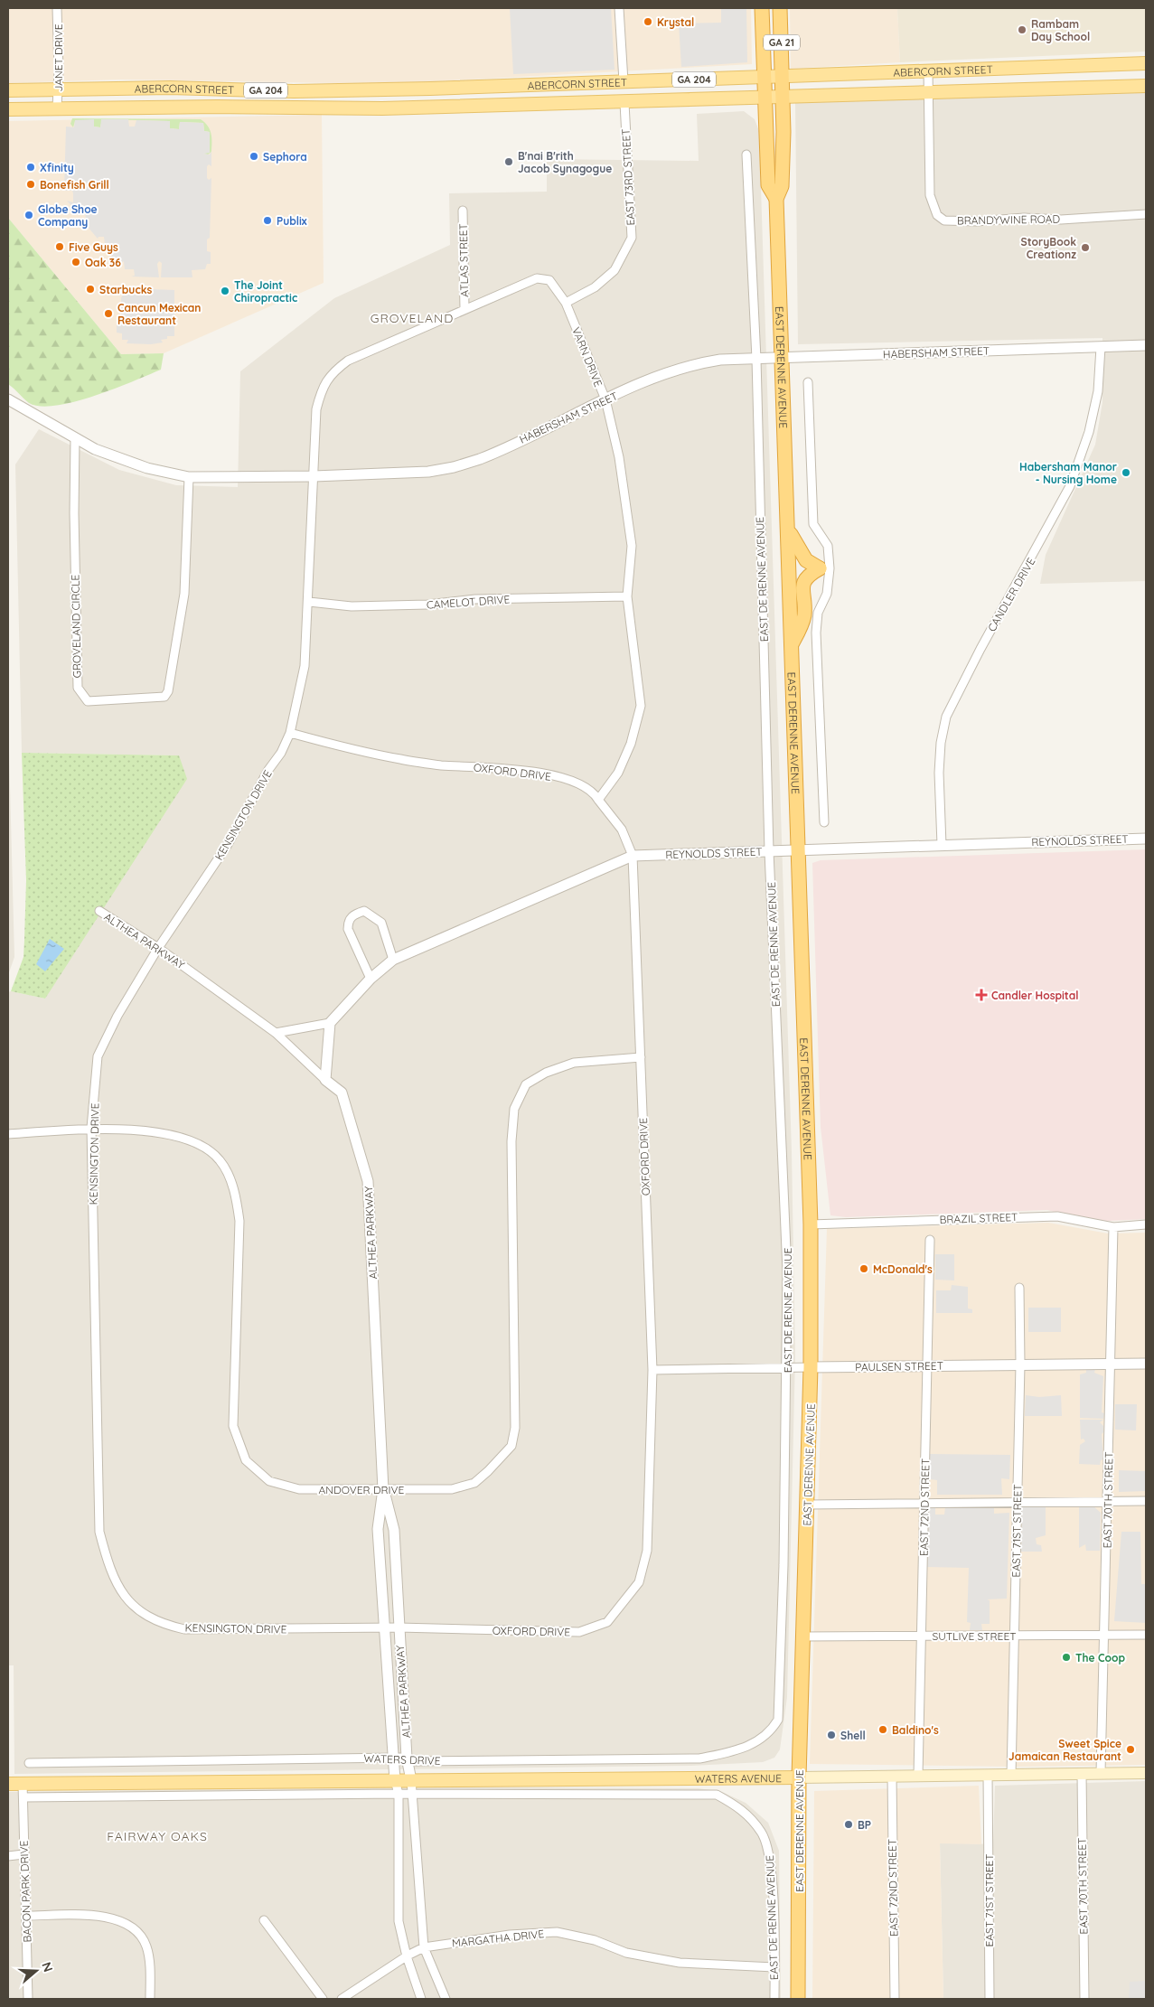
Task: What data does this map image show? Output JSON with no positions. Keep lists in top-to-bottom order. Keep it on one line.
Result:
{"streets":{"highway":["GA 21","EAST DERENNE AVENUE"],"main road":["ABERCORN STREET","GA 204","WATERS DRIVE","WATERS AVENUE"],"street":["JANET DRIVE","EAST 73RD STREET","BRANDYWINE ROAD","ATLAS STREET","HABERSHAM STREET","VARN DRIVE","EAST DE RENNE AVENUE","CANDLER DRIVE","CAMELOT DRIVE","GROVELAND CIRCLE","OXFORD DRIVE","KENSINGTON DRIVE","REYNOLDS STREET","ALTHEA PARKWAY","BRAZIL STREET","PAULSEN STREET","ANDOVER DRIVE","EAST 70TH STREET","EAST 72ND STREET","EAST 71ST STREET","SUTLIVE STREET","BACON PARK DRIVE","MARGATHA DRIVE"]},"crossings":[["JANET DRIVE","ABERCORN STREET"],["ABERCORN STREET","EAST 73RD STREET"],["ABERCORN STREET","BRANDYWINE ROAD"],["ABERCORN STREET","EAST DERENNE AVENUE"],["EAST 73RD STREET","VARN DRIVE"],["ATLAS STREET","VARN DRIVE"],["HABERSHAM STREET","VARN DRIVE"],["HABERSHAM STREET","EAST DERENNE AVENUE"],["HABERSHAM STREET","EAST DE RENNE AVENUE"],["HABERSHAM STREET","CANDLER DRIVE"],["HABERSHAM STREET","GROVELAND CIRCLE"],["HABERSHAM STREET","KENSINGTON DRIVE"],["VARN DRIVE","CAMELOT DRIVE"],["VARN DRIVE","OXFORD DRIVE"],["VARN DRIVE","KENSINGTON DRIVE"],["EAST DERENNE AVENUE","REYNOLDS STREET"],["EAST DERENNE AVENUE","BRAZIL STREET"],["EAST DERENNE AVENUE","PAULSEN STREET"],["EAST DERENNE AVENUE","SUTLIVE STREET"],["EAST DERENNE AVENUE","WATERS AVENUE"],["EAST DE RENNE AVENUE","REYNOLDS STREET"],["EAST DE RENNE AVENUE","ALTHEA PARKWAY"],["EAST DE RENNE AVENUE","PAULSEN STREET"],["EAST DE RENNE AVENUE","WATERS DRIVE"],["EAST DE RENNE AVENUE","MARGATHA DRIVE"],["CANDLER DRIVE","REYNOLDS STREET"],["CAMELOT DRIVE","KENSINGTON DRIVE"],["OXFORD DRIVE","KENSINGTON DRIVE"],["OXFORD DRIVE","REYNOLDS STREET"],["OXFORD DRIVE","ALTHEA PARKWAY"],["OXFORD DRIVE","PAULSEN STREET"],["OXFORD DRIVE","ANDOVER DRIVE"],["KENSINGTON DRIVE","ALTHEA PARKWAY"],["KENSINGTON DRIVE","ANDOVER DRIVE"],["ALTHEA PARKWAY","ANDOVER DRIVE"],["ALTHEA PARKWAY","WATERS DRIVE"],["ALTHEA PARKWAY","WATERS AVENUE"],["ALTHEA PARKWAY","MARGATHA DRIVE"],["BRAZIL STREET","EAST 70TH STREET"],["PAULSEN STREET","EAST 70TH STREET"],["PAULSEN STREET","EAST 72ND STREET"],["PAULSEN STREET","EAST 71ST STREET"],["EAST 70TH STREET","SUTLIVE STREET"],["EAST 70TH STREET","WATERS AVENUE"],["EAST 72ND STREET","SUTLIVE STREET"],["EAST 72ND STREET","WATERS AVENUE"],["EAST 71ST STREET","SUTLIVE STREET"],["EAST 71ST STREET","WATERS AVENUE"],["WATERS DRIVE","WATERS AVENUE"],["WATERS DRIVE","BACON PARK DRIVE"]],"districts":["GROVELAND","FAIRWAY OAKS"],"places":{"other":["Krystal","Rambam Day School","Sephora","B'nai B'rith Jacob Synagogue","Xfinity","Bonefish Grill","Globe Shoe Company","Publix","Five Guys","StoryBook Creationz","Oak 36","Starbucks","The Joint Chiropractic","Cancun Mexican Restaurant","Habersham Manor - Nursing Home","McDonald's","The Coop","Baldino's","Shell","Sweet Spice Jamaican Restaurant","BP"],"health":["Candler Hospital"]},"north":"right"}
